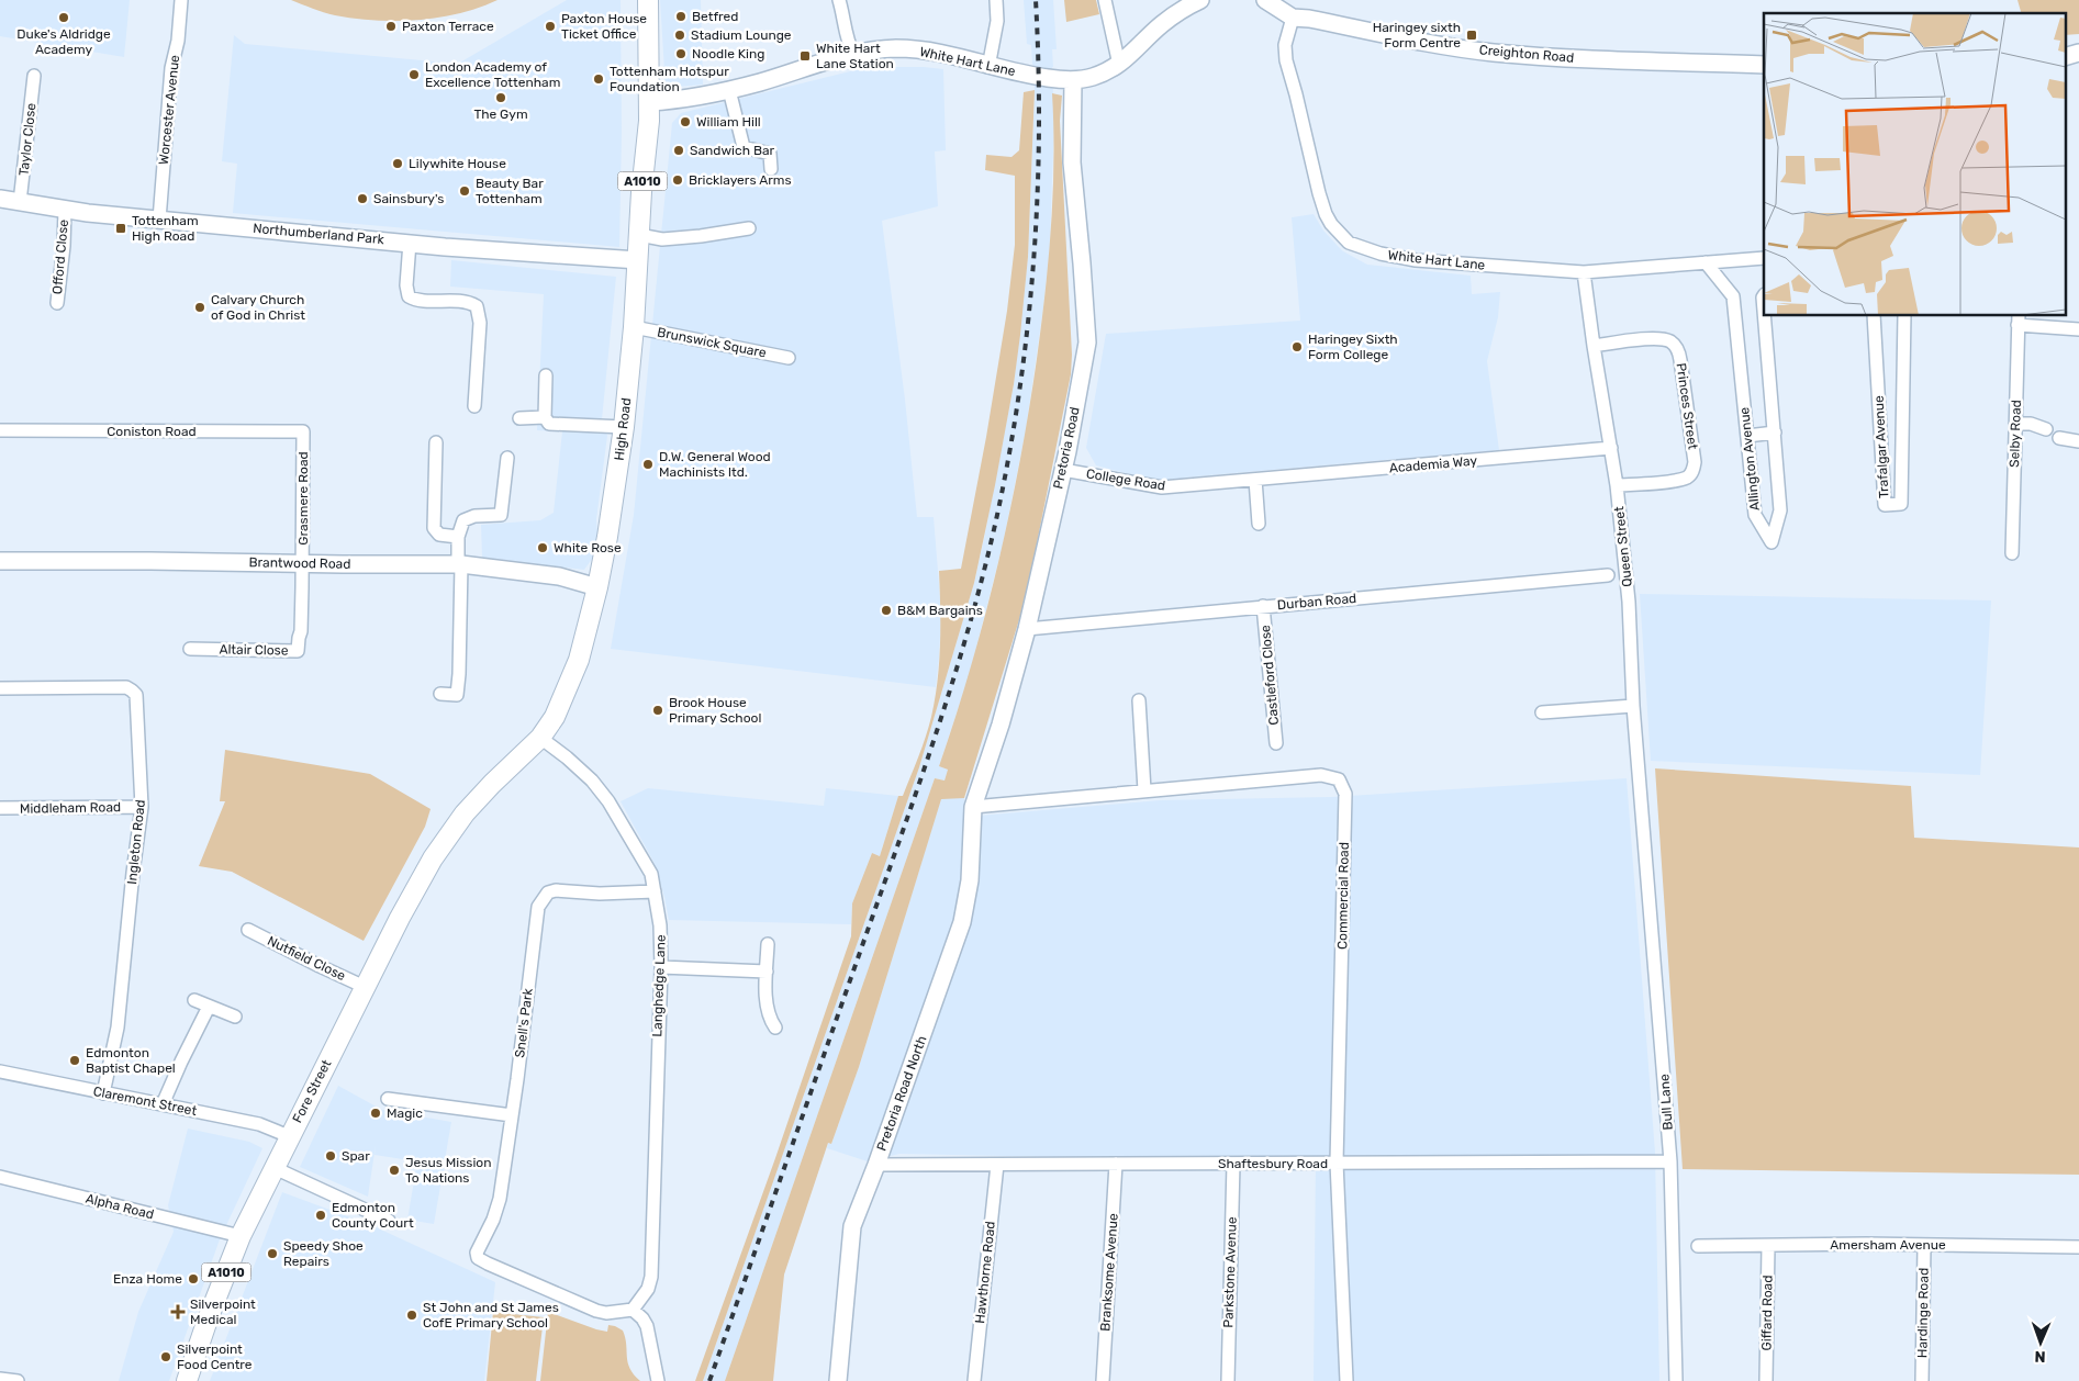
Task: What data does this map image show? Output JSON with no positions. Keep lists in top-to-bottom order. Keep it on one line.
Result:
{"streets":{"main road":["A1010","High Road","Fore Street"],"street":["Creighton Road","White Hart Lane","Worcester Avenue","Taylor Close","Northumberland Park","Offord Close","Brunswick Square","Princes Street","Coniston Road","Selby Road","Trafalgar Avenue","Pretoria Road","Allington Avenue","Academia Way","College Road","Grasmere Road","Queen Street","Brantwood Road","Durban Road","Altair Close","Castleford Close","Middleham Road","Ingleton Road","Commercial Road","Nutfield Close","Langhedge Lane","Snell's Park","Pretoria Road North","Claremont Street","Bull Lane","Shaftesbury Road","Alpha Road","Amersham Avenue","Hawthorne Road","Branksome Avenue","Parkstone Avenue","Giffard Road","Hardinge Road"]},"crossings":[["Creighton Road","White Hart Lane"],["White Hart Lane","High Road"],["White Hart Lane","Pretoria Road"],["White Hart Lane","Allington Avenue"],["White Hart Lane","Queen Street"],["Worcester Avenue","Northumberland Park"],["Taylor Close","Northumberland Park"],["Northumberland Park","Offord Close"],["Northumberland Park","High Road"],["Brunswick Square","High Road"],["Princes Street","Queen Street"],["High Road","Brantwood Road"],["High Road","Langhedge Lane"],["High Road","Fore Street"],["Coniston Road","Grasmere Road"],["Pretoria Road","College Road"],["Pretoria Road","Durban Road"],["Pretoria Road","Commercial Road"],["Pretoria Road","Pretoria Road North"],["Academia Way","College Road"],["Academia Way","Queen Street"],["Grasmere Road","Brantwood Road"],["Grasmere Road","Altair Close"],["Queen Street","Bull Lane"],["Brantwood Road","Altair Close"],["Durban Road","Castleford Close"],["Middleham Road","Ingleton Road"],["Ingleton Road","Claremont Street"],["Commercial Road","Pretoria Road North"],["Commercial Road","Shaftesbury Road"],["Nutfield Close","Fore Street"],["Langhedge Lane","Snell's Park"],["Fore Street","Claremont Street"],["Fore Street","Alpha Road"],["Pretoria Road North","Shaftesbury Road"],["Bull Lane","Shaftesbury Road"],["Shaftesbury Road","Hawthorne Road"],["Shaftesbury Road","Branksome Avenue"],["Shaftesbury Road","Parkstone Avenue"],["Amersham Avenue","Giffard Road"],["Amersham Avenue","Hardinge Road"]],"places":{"other":["Betfred","Duke's Aldridge Academy","Paxton Terrace","Paxton House Ticket Office","Stadium Lounge","Noodle King","London Academy of Excellence Tottenham","Tottenham Hotspur Foundation","The Gym","William Hill","Sandwich Bar","Lilywhite House","Bricklayers Arms","Beauty Bar Tottenham","Sainsbury's","Calvary Church of God in Christ","Haringey Sixth Form College","D.W. General Wood Machinists ltd.","White Rose","B&M Bargains","Brook House Primary School","Edmonton Baptist Chapel","Magic","Spar","Jesus Mission To Nations","Edmonton County Court","Speedy Shoe Repairs","Enza Home","St John and St James CofE Primary School","Silverpoint Food Centre"],"transit":["Haringey sixth Form Centre","White Hart Lane Station","Tottenham High Road"],"health":["Silverpoint Medical"]},"north":"bottom"}
